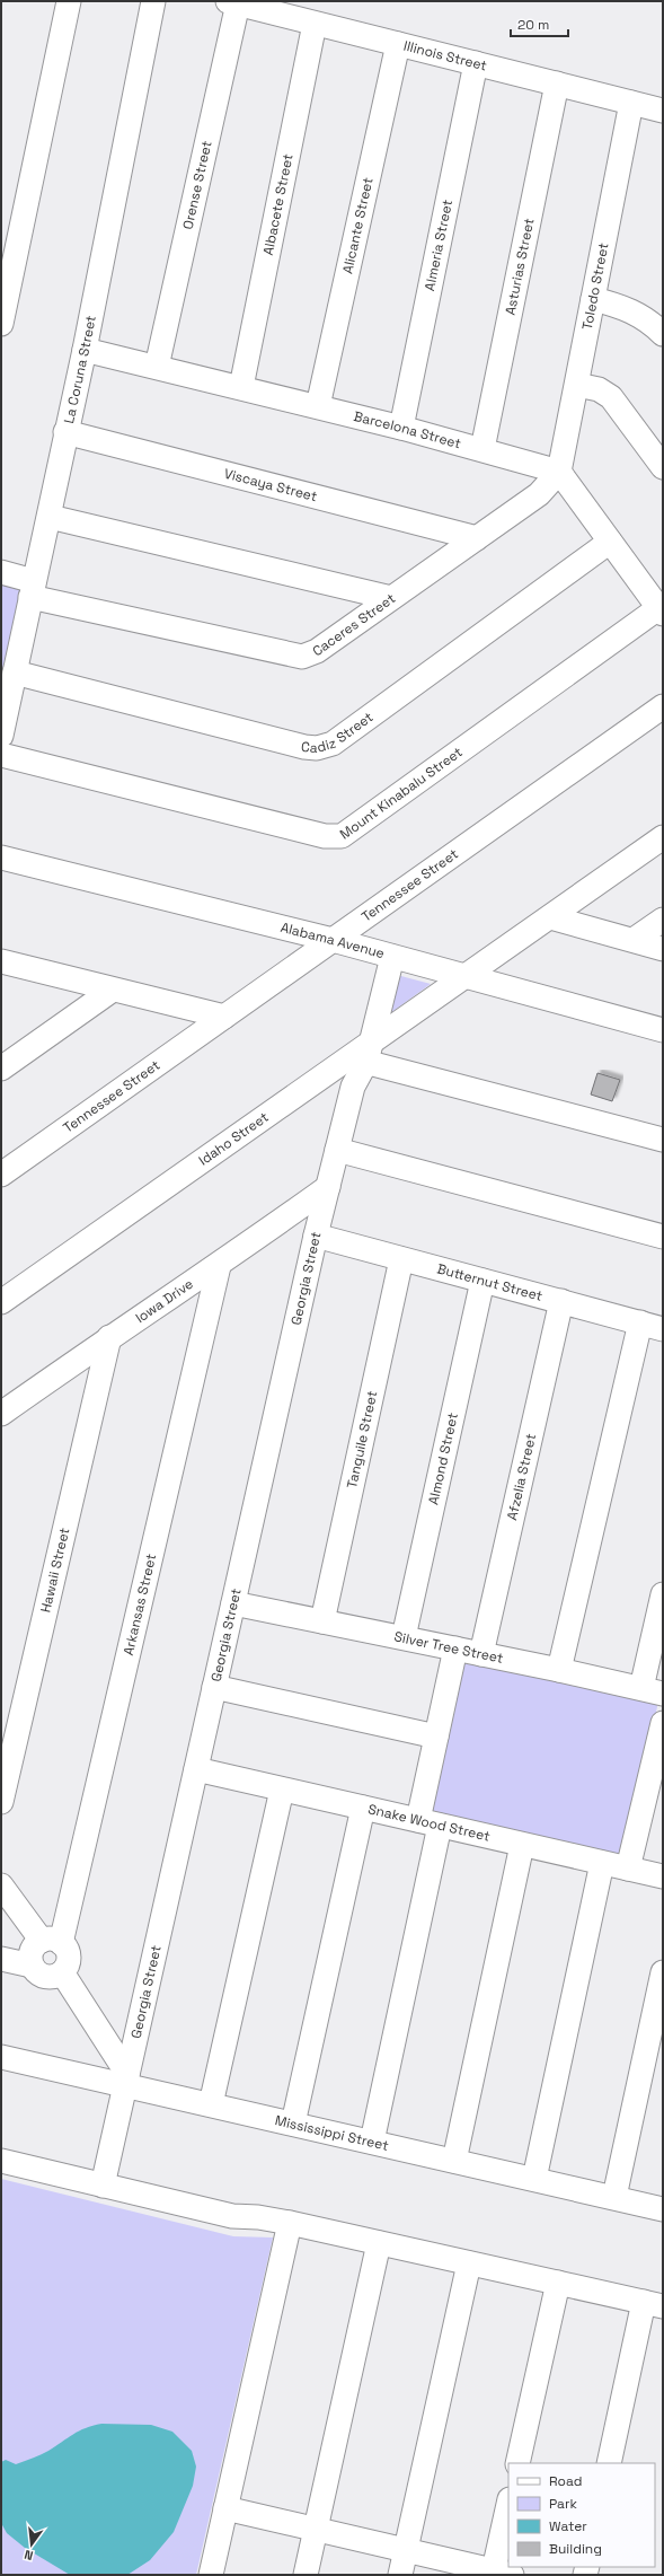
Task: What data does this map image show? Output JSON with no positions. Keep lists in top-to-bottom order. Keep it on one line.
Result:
{"streets":{"street":["Illinois Street","Orense Street","Albacete Street","Alicante Street","Almeria Street","Asturias Street","Toledo Street","La Coruna Street","Barcelona Street","Viscaya Street","Caceres Street","Cadiz Street","Mount Kinabalu Street","Tennessee Street","Alabama Avenue","Idaho Street","Georgia Street","Butternut Street","Iowa Drive","Tanguile Street","Almond Street","Afzelia Street","Hawaii Street","Arkansas Street","Silver Tree Street","Snake Wood Street","Mississippi Street"]},"crossings":[["Illinois Street","Orense Street"],["Illinois Street","Albacete Street"],["Illinois Street","Alicante Street"],["Illinois Street","Almeria Street"],["Illinois Street","Asturias Street"],["Illinois Street","Toledo Street"],["Orense Street","Barcelona Street"],["Albacete Street","Barcelona Street"],["Alicante Street","Barcelona Street"],["Almeria Street","Barcelona Street"],["Asturias Street","Barcelona Street"],["Toledo Street","Barcelona Street"],["Toledo Street","Caceres Street"],["La Coruna Street","Barcelona Street"],["La Coruna Street","Viscaya Street"],["La Coruna Street","Caceres Street"],["La Coruna Street","Cadiz Street"],["Barcelona Street","Caceres Street"],["Viscaya Street","Caceres Street"],["Tennessee Street","Alabama Avenue"],["Alabama Avenue","Idaho Street"],["Alabama Avenue","Georgia Street"],["Idaho Street","Georgia Street"],["Georgia Street","Butternut Street"],["Georgia Street","Iowa Drive"],["Georgia Street","Silver Tree Street"],["Georgia Street","Snake Wood Street"],["Georgia Street","Mississippi Street"],["Butternut Street","Tanguile Street"],["Butternut Street","Almond Street"],["Butternut Street","Afzelia Street"],["Iowa Drive","Hawaii Street"],["Iowa Drive","Arkansas Street"],["Tanguile Street","Silver Tree Street"],["Almond Street","Silver Tree Street"],["Afzelia Street","Silver Tree Street"]],"legend":["Road","Park","Water","Building"],"scale_bar":"20 m","north":"bottom"}
